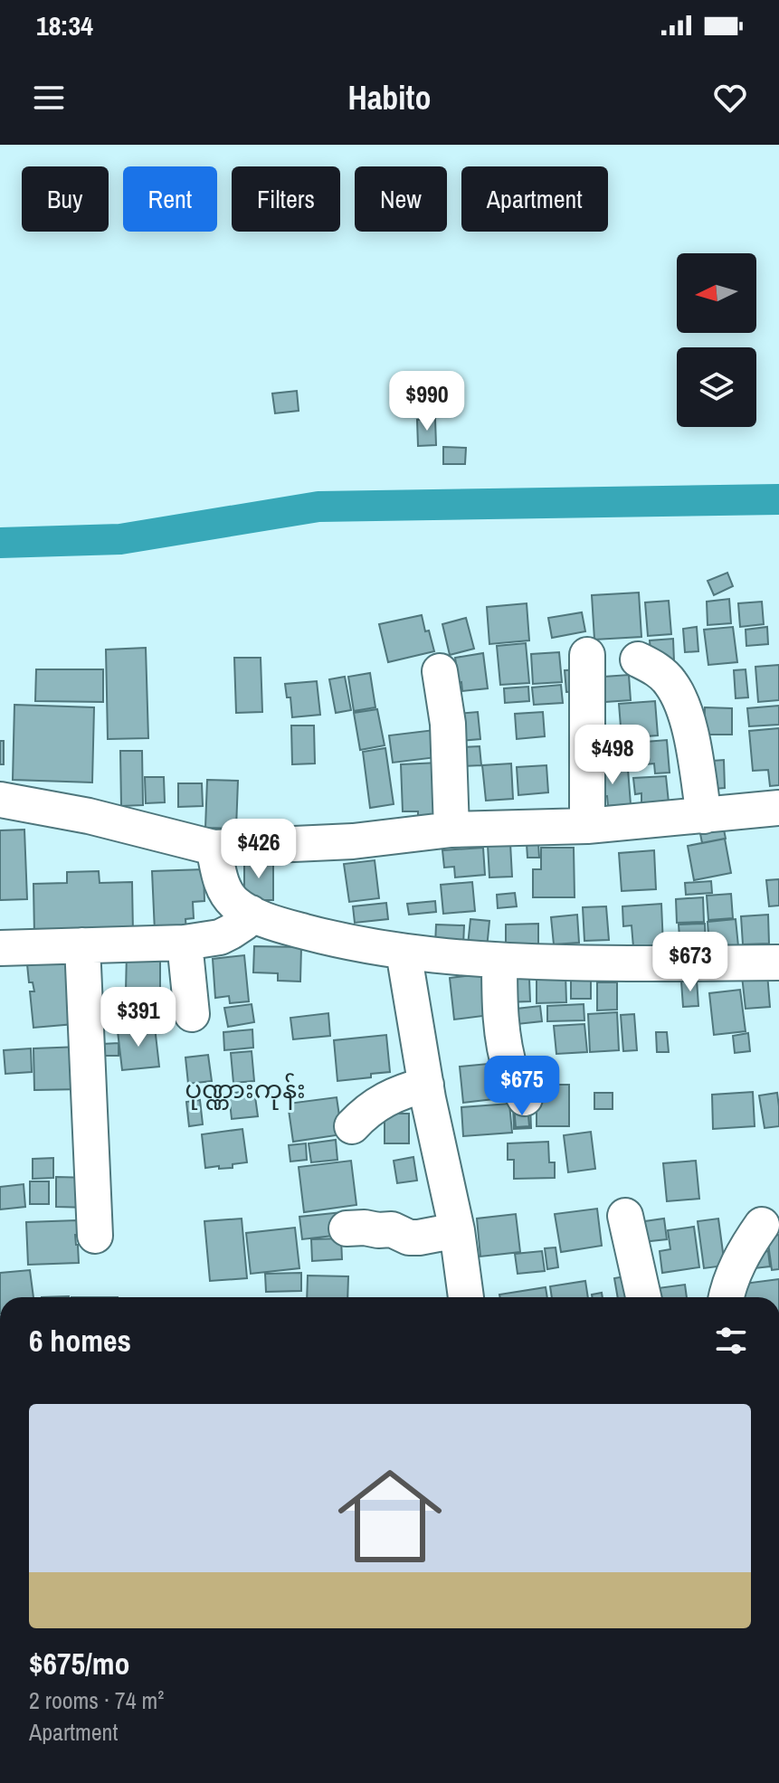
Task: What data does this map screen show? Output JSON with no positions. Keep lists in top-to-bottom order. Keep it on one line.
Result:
{"districts":["ပုဏ္ဏားကုန်း"],"north":"left","page":{"status":"18:34","header":"Habito","chip":["Buy","Rent","Filters","New","Apartment"],"price":["$990","$498","$426","$673","$391","$675"],"heading":"6 homes","list":[{"name":"$675/mo","note":"2 rooms · 74 m² · Apartment"}]}}
